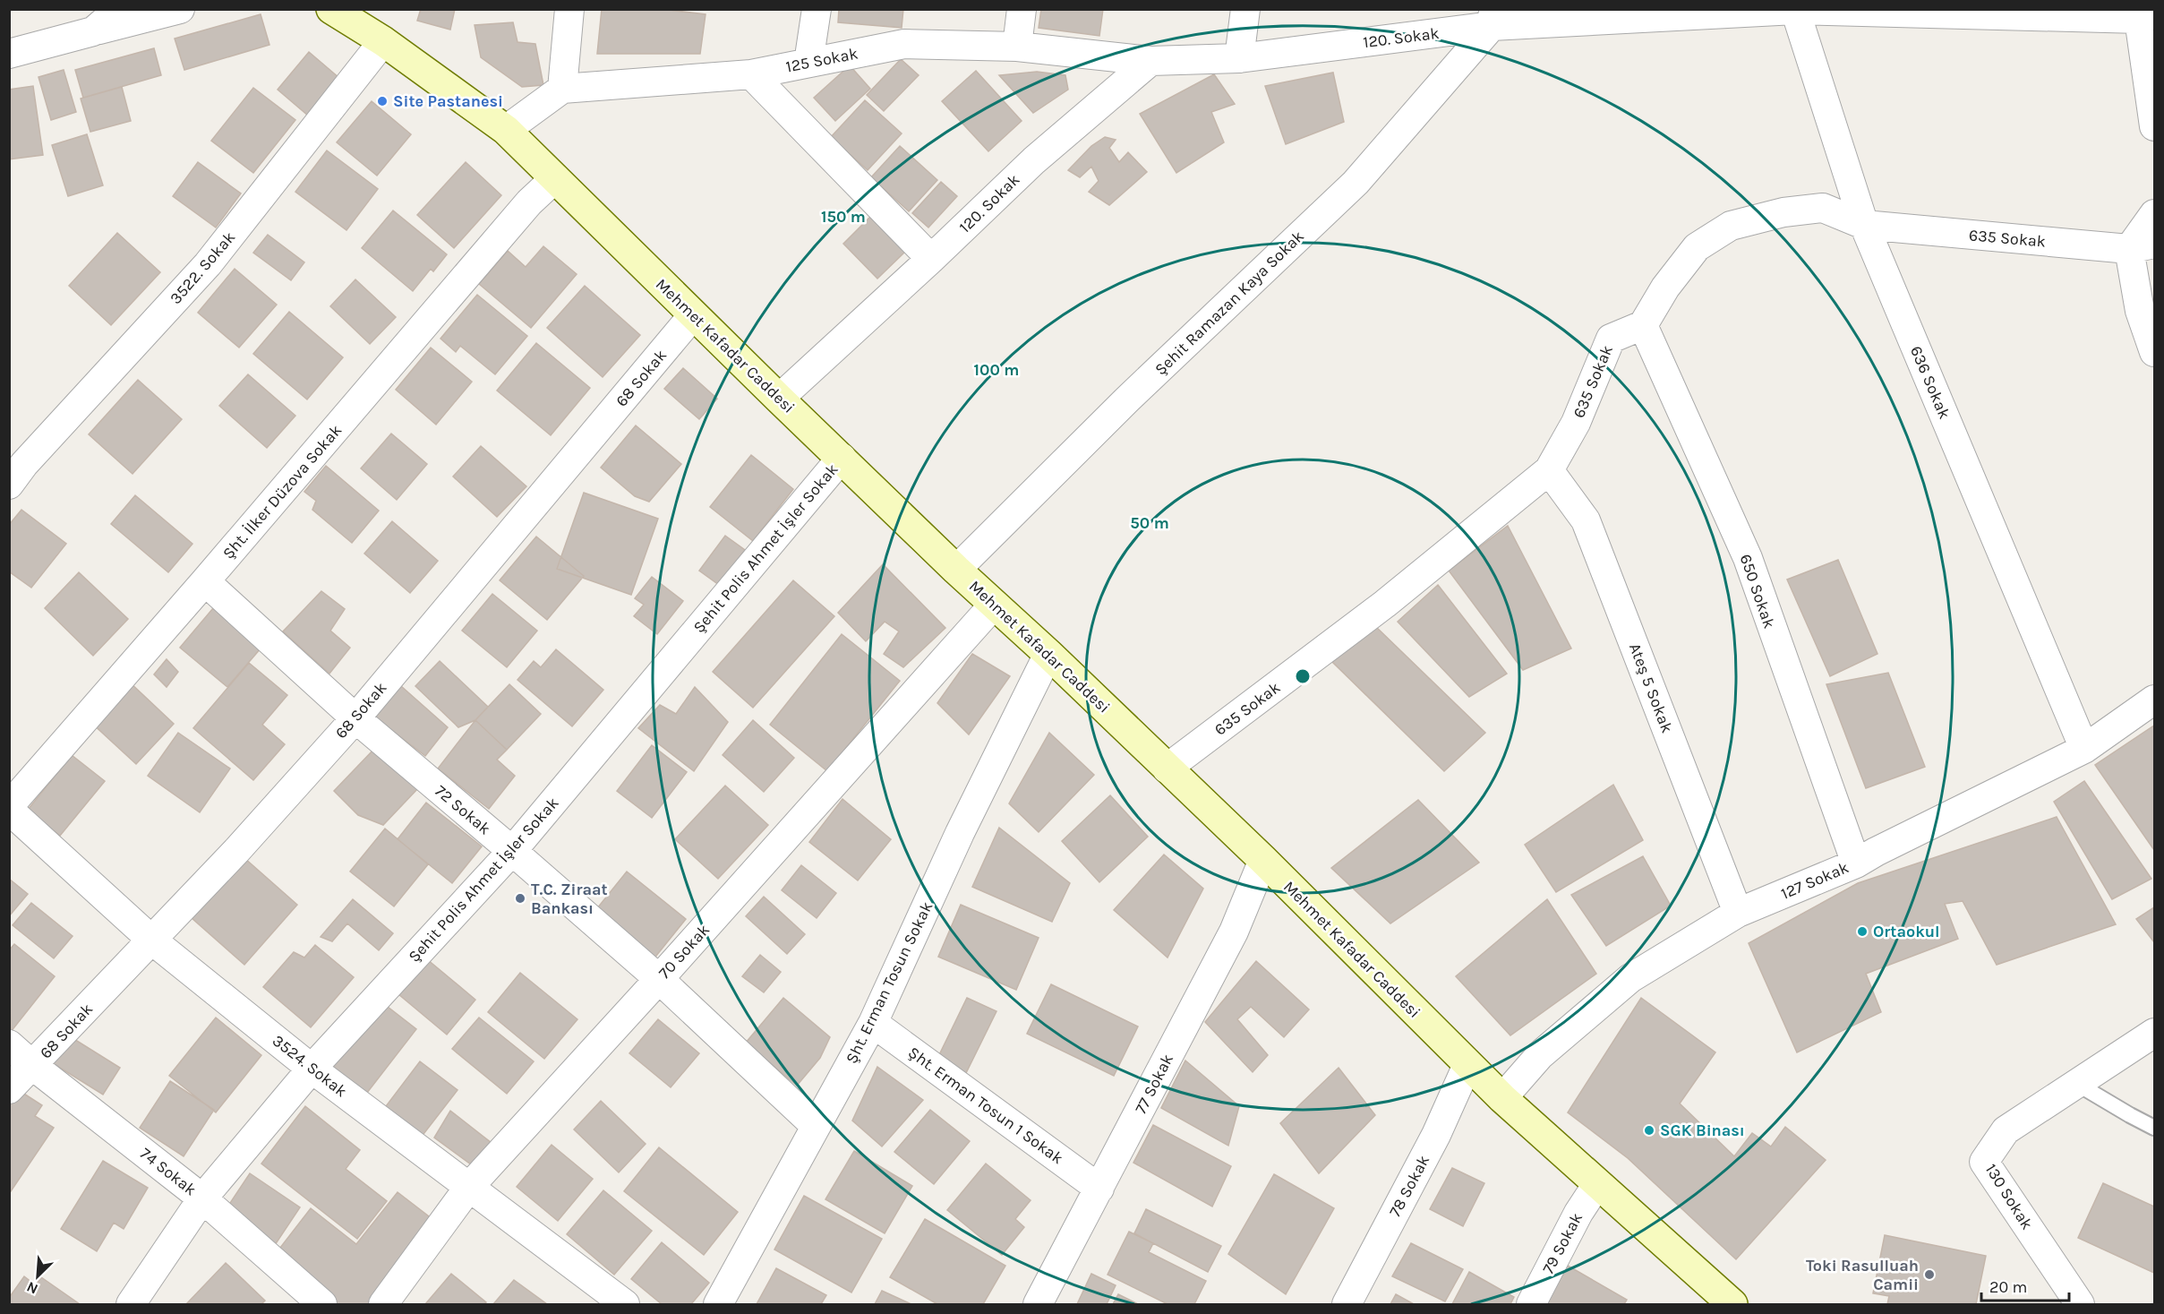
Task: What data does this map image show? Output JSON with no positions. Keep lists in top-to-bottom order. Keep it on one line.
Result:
{"streets":{"main road":["Mehmet Kafadar Caddesi"],"street":["120. Sokak","125 Sokak","635 Sokak","3522. Sokak","Şehit Ramazan Kaya Sokak","68 Sokak","636 Sokak","Şht. İlker Düzova Sokak","Şehit Polis Ahmet İşler Sokak","650 Sokak","Ateş 5 Sokak","72 Sokak","127 Sokak","70 Sokak","Şht. Erman Tosun Sokak","3524. Sokak","77 Sokak","Şht. Erman Tosun 1 Sokak","74 Sokak","78 Sokak","130 Sokak","79 Sokak"]},"crossings":[["120. Sokak","125 Sokak"],["120. Sokak","Şehit Ramazan Kaya Sokak"],["120. Sokak","Mehmet Kafadar Caddesi"],["120. Sokak","636 Sokak"],["635 Sokak","Mehmet Kafadar Caddesi"],["635 Sokak","636 Sokak"],["635 Sokak","650 Sokak"],["635 Sokak","Ateş 5 Sokak"],["3522. Sokak","Mehmet Kafadar Caddesi"],["Şehit Ramazan Kaya Sokak","Mehmet Kafadar Caddesi"],["Mehmet Kafadar Caddesi","68 Sokak"],["Mehmet Kafadar Caddesi","Şht. İlker Düzova Sokak"],["Mehmet Kafadar Caddesi","Şehit Polis Ahmet İşler Sokak"],["Mehmet Kafadar Caddesi","127 Sokak"],["Mehmet Kafadar Caddesi","70 Sokak"],["Mehmet Kafadar Caddesi","Şht. Erman Tosun Sokak"],["Mehmet Kafadar Caddesi","77 Sokak"],["Mehmet Kafadar Caddesi","78 Sokak"],["Mehmet Kafadar Caddesi","79 Sokak"],["68 Sokak","72 Sokak"],["68 Sokak","3524. Sokak"],["68 Sokak","74 Sokak"],["636 Sokak","127 Sokak"],["Şht. İlker Düzova Sokak","72 Sokak"],["Şht. İlker Düzova Sokak","3524. Sokak"],["Şehit Polis Ahmet İşler Sokak","72 Sokak"],["Şehit Polis Ahmet İşler Sokak","3524. Sokak"],["Şehit Polis Ahmet İşler Sokak","74 Sokak"],["650 Sokak","127 Sokak"],["Ateş 5 Sokak","127 Sokak"],["72 Sokak","70 Sokak"],["72 Sokak","Şht. Erman Tosun Sokak"],["70 Sokak","3524. Sokak"],["Şht. Erman Tosun Sokak","Şht. Erman Tosun 1 Sokak"],["77 Sokak","Şht. Erman Tosun 1 Sokak"]],"places":["Site Pastanesi","T.C. Ziraat Bankası","Ortaokul","SGK Binası","Toki Rasulluah Camii"],"scale_bar":"20 m","north":"bottom left","rings":["150 m","100 m","50 m"]}
